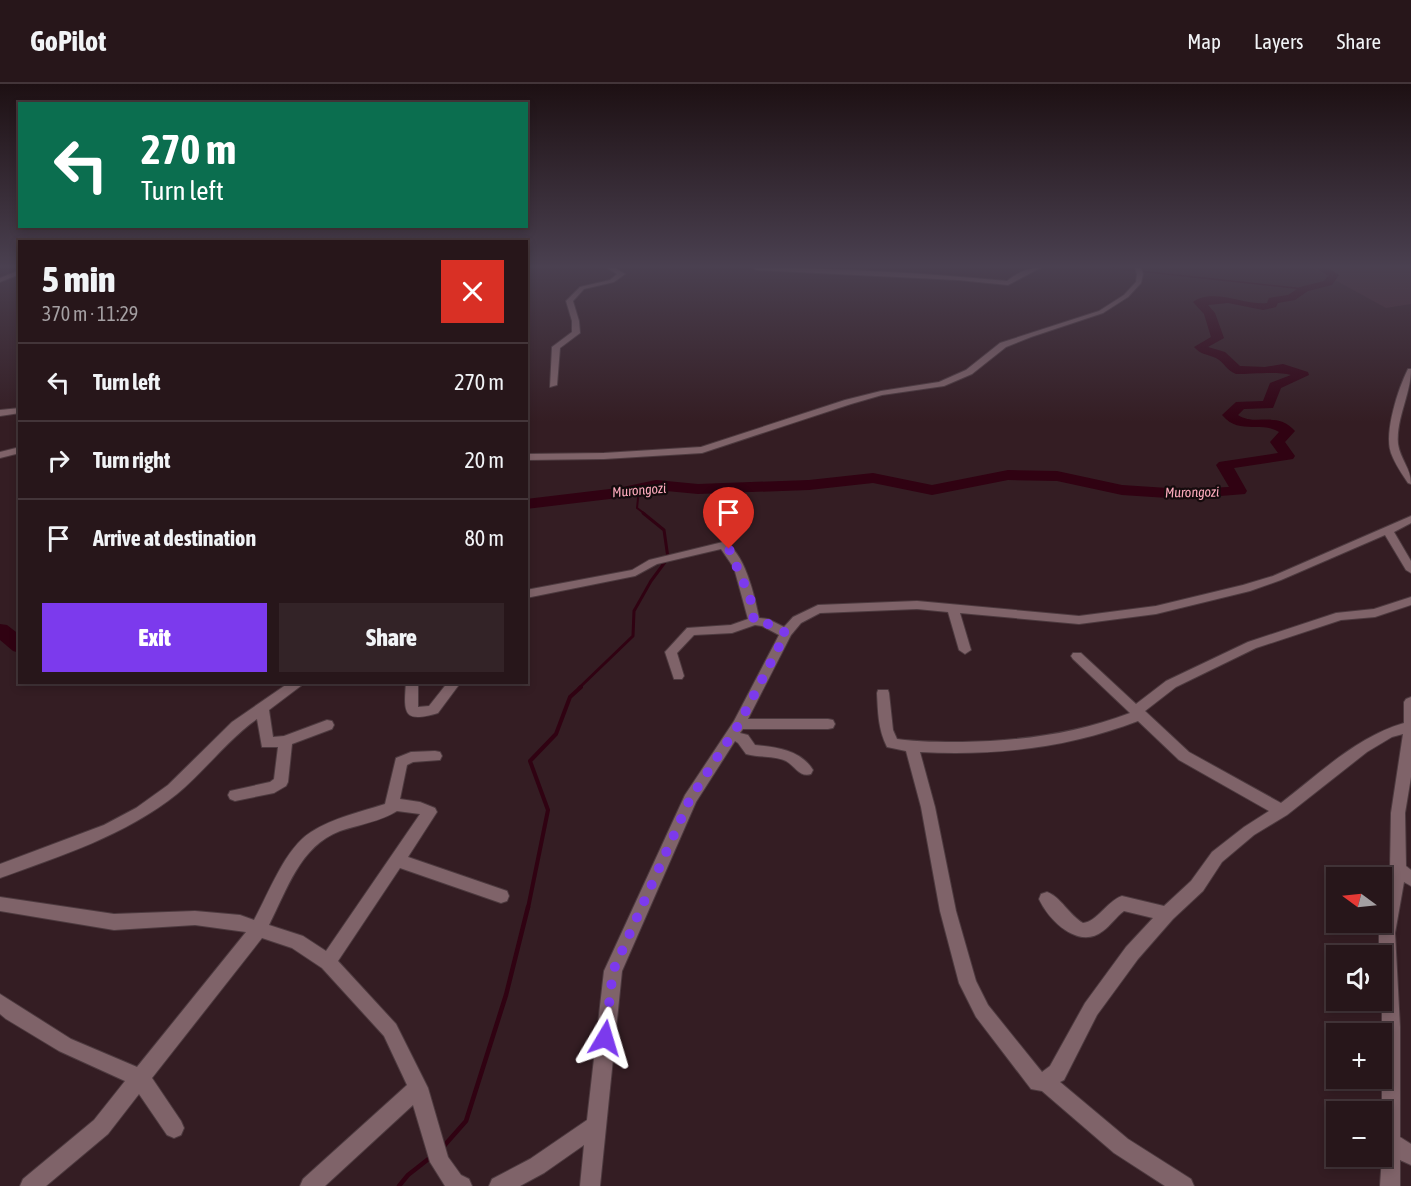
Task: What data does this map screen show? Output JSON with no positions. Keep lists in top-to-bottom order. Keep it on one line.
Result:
{"water":["Murongozi"],"north":"left","page":{"header":"GoPilot","nav":["Map","Layers","Share"],"turn":["270 m","Turn left"],"heading":["5 min","370 m · 11:29"],"list":[{"name":"Turn left","value":"270 m"},{"name":"Turn right","value":"20 m"},{"name":"Arrive at destination","value":"80 m"}],"buttons":["Exit","Share"],"map_buttons":["+","−"]}}
